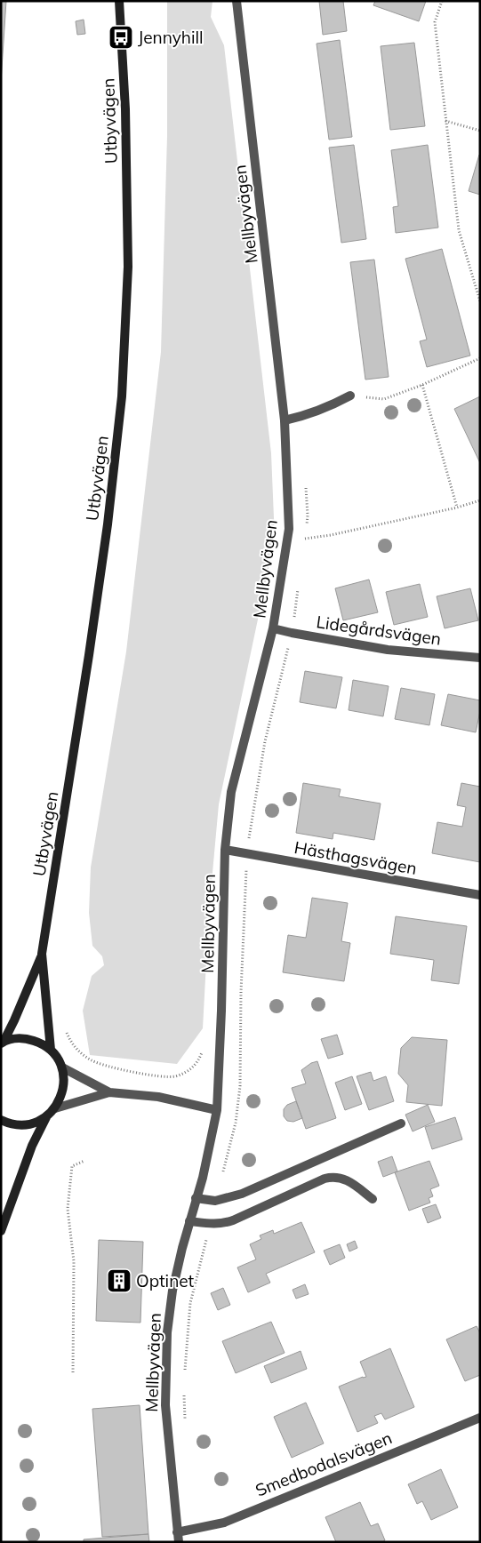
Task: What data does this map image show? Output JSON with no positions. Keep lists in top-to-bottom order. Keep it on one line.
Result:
{"streets":{"main road":["Utbyvägen"],"street":["Mellbyvägen","Lidegårdsvägen","Hästhagsvägen","Smedbodalsvägen"]},"crossings":[["Mellbyvägen","Lidegårdsvägen"],["Mellbyvägen","Hästhagsvägen"],["Mellbyvägen","Smedbodalsvägen"]],"places":{"bus stop":["Jennyhill"],"building":["Optinet"]}}
